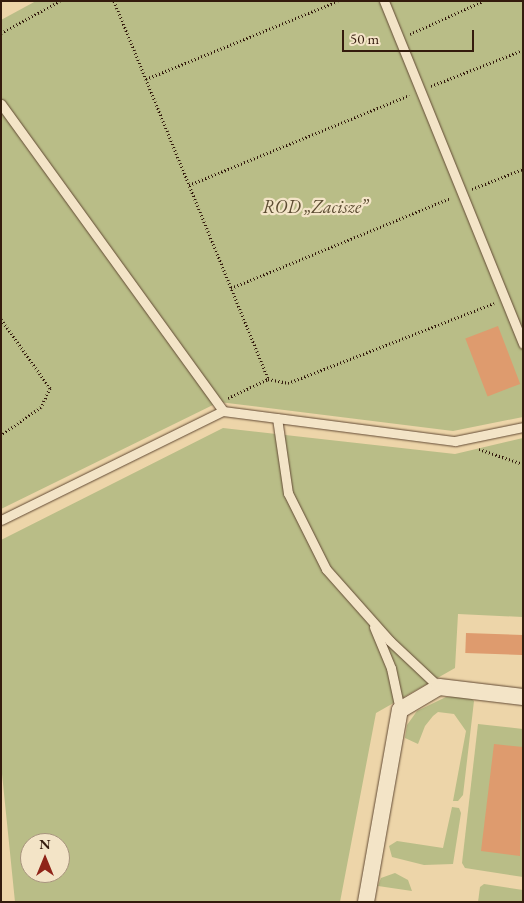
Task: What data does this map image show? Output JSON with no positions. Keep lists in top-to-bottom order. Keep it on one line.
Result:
{"parks":["ROD „Zacisze”"],"scale_bar":"50 m","north":"top"}
